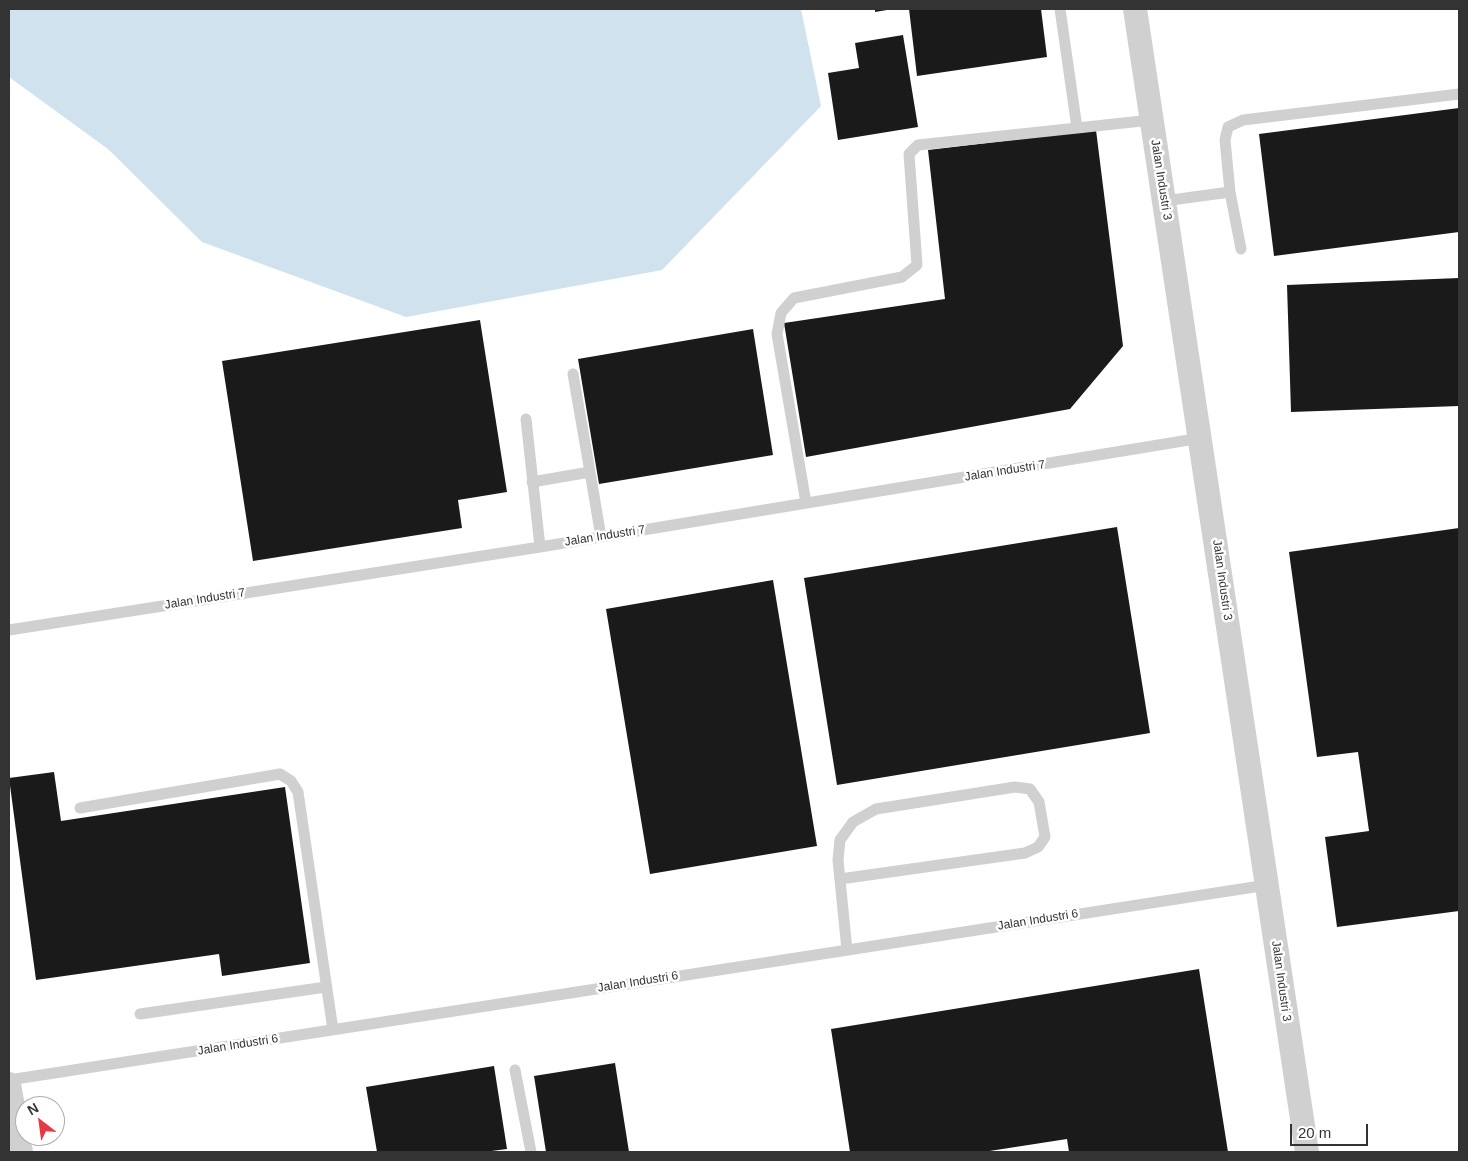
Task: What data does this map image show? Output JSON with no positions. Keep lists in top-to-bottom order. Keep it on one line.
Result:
{"streets":{"street":["Jalan Industri 3"],"lane":["Jalan Industri 7","Jalan Industri 6"]},"crossings":[["Jalan Industri 3","Jalan Industri 7"],["Jalan Industri 3","Jalan Industri 6"]],"scale_bar":"20 m","north":"top left"}
